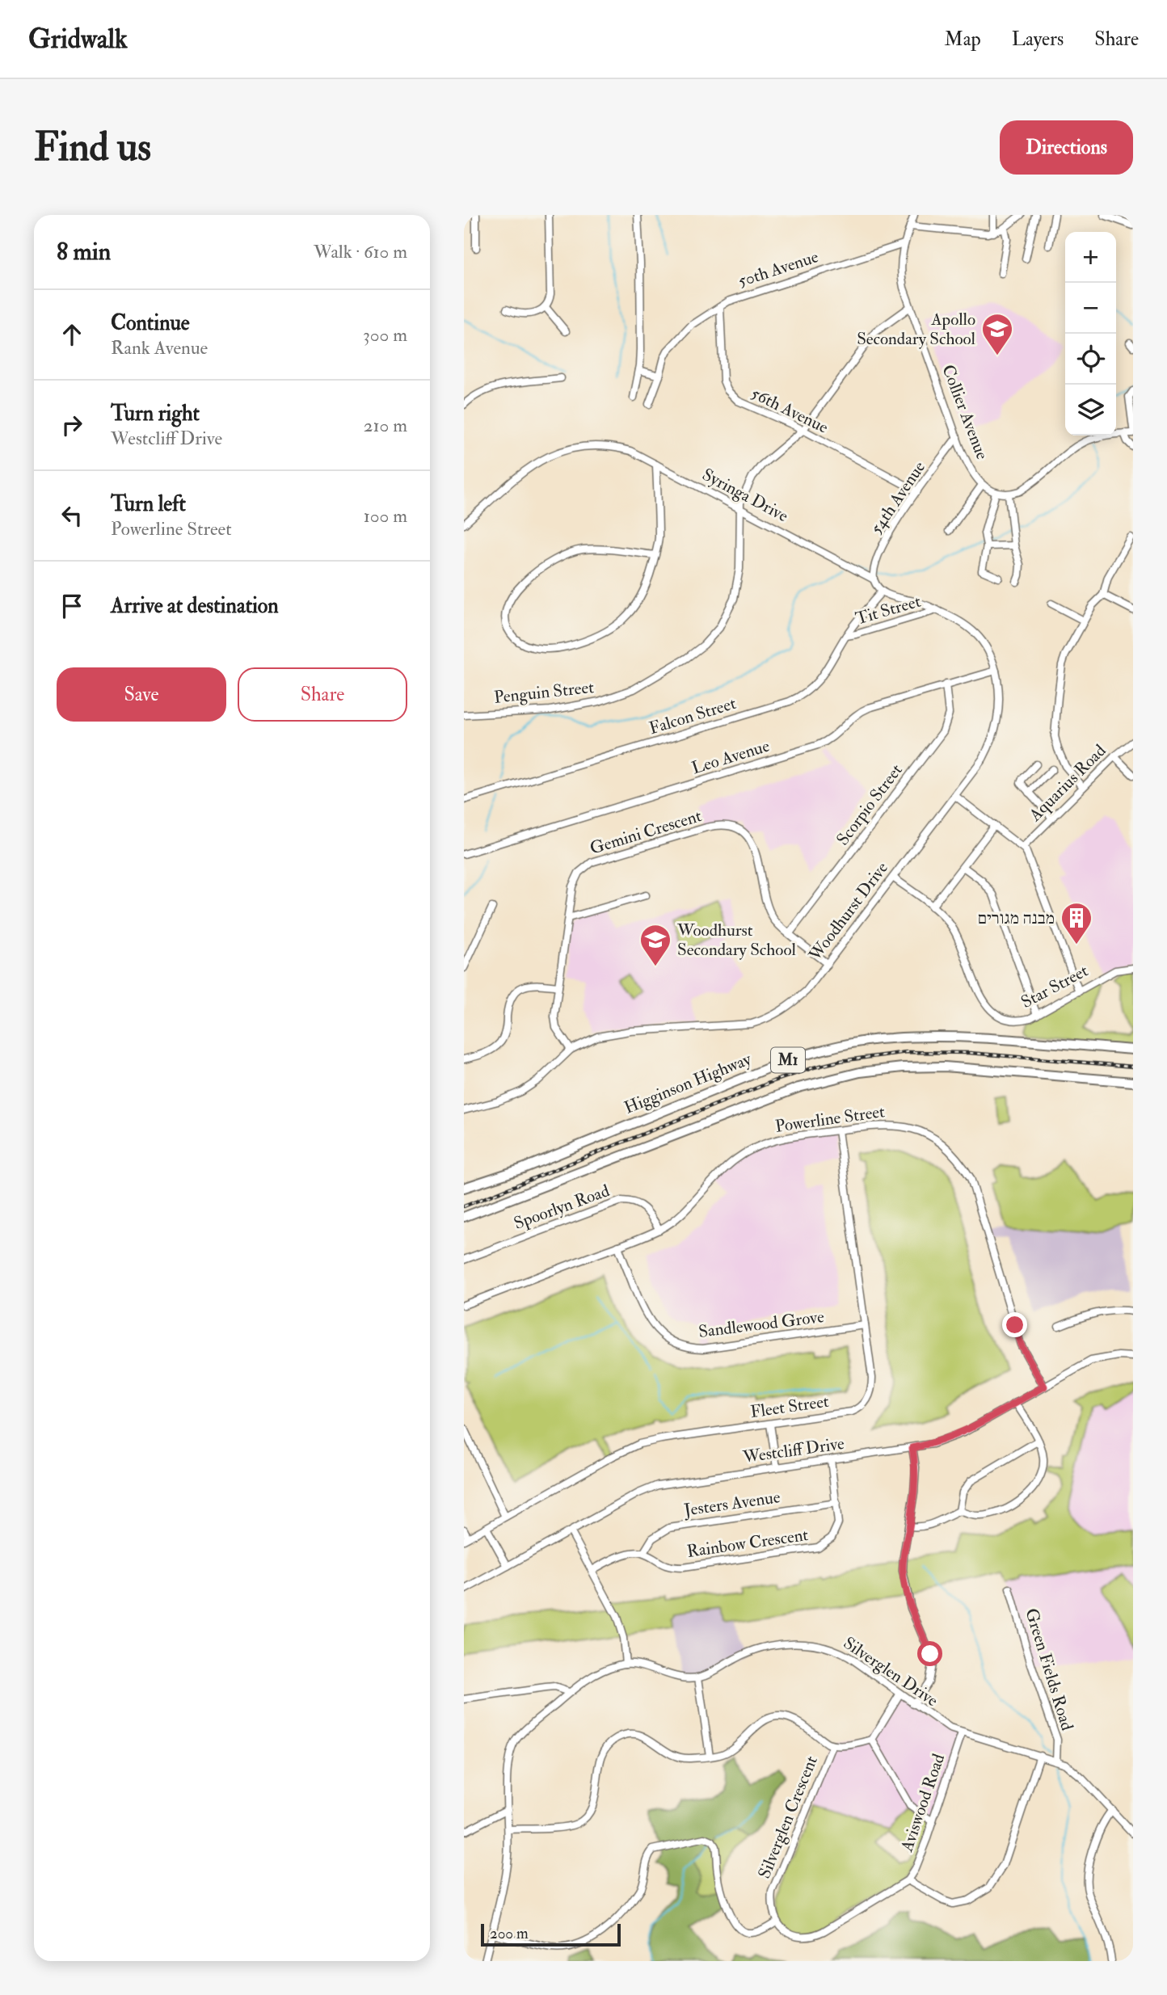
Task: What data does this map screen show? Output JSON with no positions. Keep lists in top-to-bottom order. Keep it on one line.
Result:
{"streets":{"highway":["M1","Higginson Highway"],"street":["50th Avenue","56th Avenue","Collier Avenue","Syringa Drive","54th Avenue","Tit Street","Penguin Street","Falcon Street","Leo Avenue","Aquarius Road","Scorpio Street","Gemini Crescent","Woodhurst Drive","Star Street","Powerline Street","Spoorlyn Road","Sandlewood Grove","Fleet Street","Westcliff Drive","Jesters Avenue","Rainbow Crescent","Green Fields Road","Silverglen Drive","Aviswood Road","Silverglen Crescent"]},"crossings":[["50th Avenue","56th Avenue"],["50th Avenue","Collier Avenue"],["56th Avenue","54th Avenue"],["Collier Avenue","54th Avenue"],["Syringa Drive","54th Avenue"],["Syringa Drive","Penguin Street"],["Syringa Drive","Falcon Street"],["Tit Street","Falcon Street"],["Leo Avenue","Scorpio Street"],["Leo Avenue","Woodhurst Drive"],["Scorpio Street","Gemini Crescent"],["Gemini Crescent","Woodhurst Drive"],["Woodhurst Drive","Star Street"],["Powerline Street","Spoorlyn Road"],["Powerline Street","Sandlewood Grove"],["Powerline Street","Fleet Street"],["Powerline Street","Westcliff Drive"],["Sandlewood Grove","Fleet Street"],["Westcliff Drive","Rainbow Crescent"],["Jesters Avenue","Rainbow Crescent"],["Green Fields Road","Silverglen Drive"],["Silverglen Drive","Aviswood Road"]],"places":{"school or university":["Apollo Secondary School","Woodhurst Secondary School"],"building":["מבנה מגורים"]},"scale_bar":"200 m","page":{"header":"Gridwalk","nav":["Map","Layers","Share"],"buttons":["Directions",["Save","Share"]],"title":"Find us","heading":["8 min","Walk · 610 m"],"map_buttons":["+","−"],"list":[["Continue","Rank Avenue","300 m"],["Turn right","Westcliff Drive","210 m"],["Turn left","Powerline Street","100 m"],"Arrive at destination"],"scale":"200 m"}}
